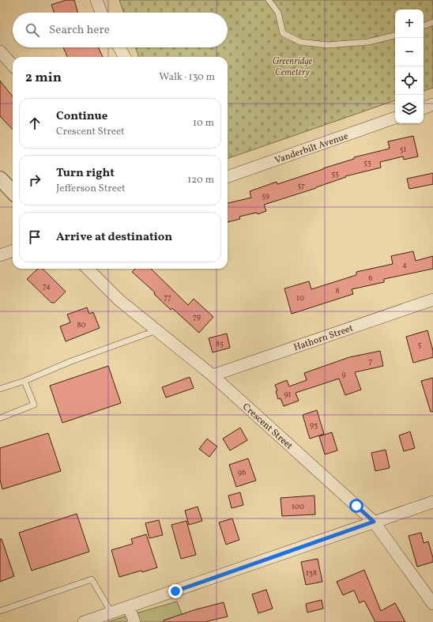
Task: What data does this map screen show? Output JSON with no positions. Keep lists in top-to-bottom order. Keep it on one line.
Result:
{"streets":{"street":["Vanderbilt Avenue","Hathorn Street","Crescent Street"]},"crossings":[["Hathorn Street","Crescent Street"]],"parks":["Greenridge Cemetery"],"house_numbers":["51","53","55","57","59","4","6","74","8","77","10","79","80","85","5","7","9","91","93","96","100","138"],"page":{"map_buttons":["+","−"],"search":"Search here","heading":["2 min","Walk · 130 m"],"list":[["Continue","Crescent Street","10 m"],["Turn right","Jefferson Street","120 m"],"Arrive at destination"]}}
